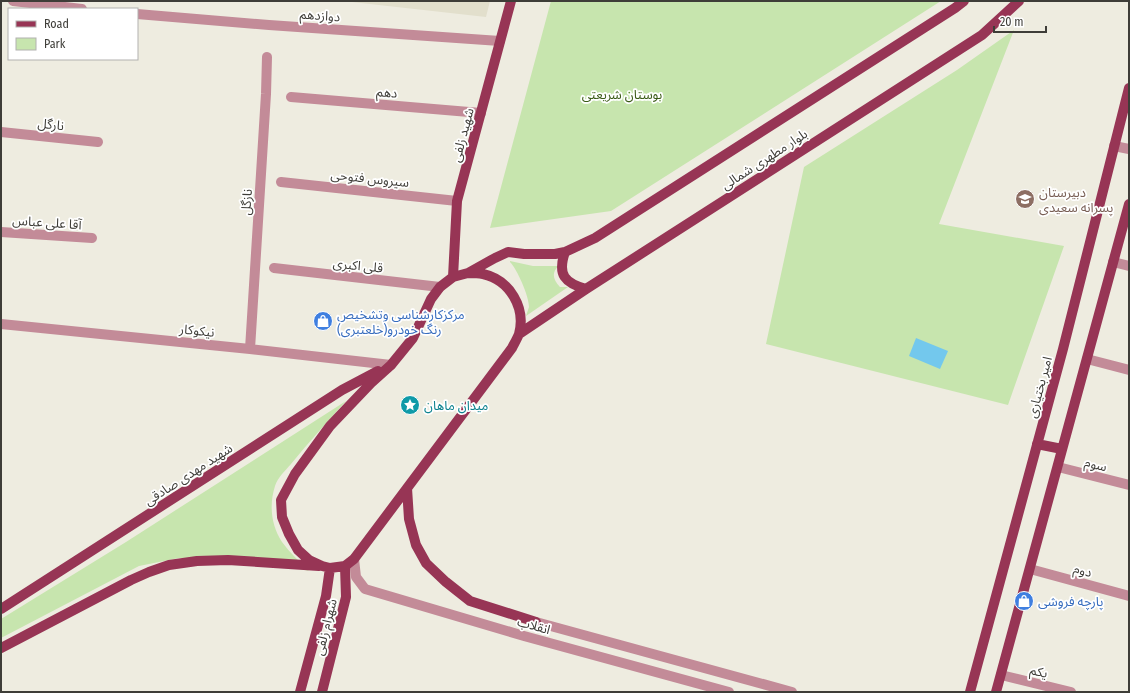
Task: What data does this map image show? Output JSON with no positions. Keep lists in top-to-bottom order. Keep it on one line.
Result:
{"streets":{"main road":["شهید زلفی","بلوار مطهری شمالی","امیر بختیاری","شهید مهدی صادقی","شهرام زلفی"],"street":["دوازدهم","دهم","نارگل","سیروس فتوحی","نازگل","آقا علی عباس","قلی اکبری","نیکوکار","سوم","دوم","انقلاب","یکم"]},"crossings":[["دوازدهم","شهید زلفی"],["دهم","شهید زلفی"],["شهید زلفی","سیروس فتوحی"],["نازگل","نیکوکار"],["نیکوکار","شهید مهدی صادقی"]],"parks":["بوستان شریعتی"],"places":{"school or university":["دبیرستان پسرانه سعیدی"],"shop":["مرکزکارشناسی وتشخیص رنگ خودرو(خلعتبری)","پارچه فروشی"],"place":["میدان ماهان"]},"legend":["Road","Park"],"scale_bar":"20 m"}
